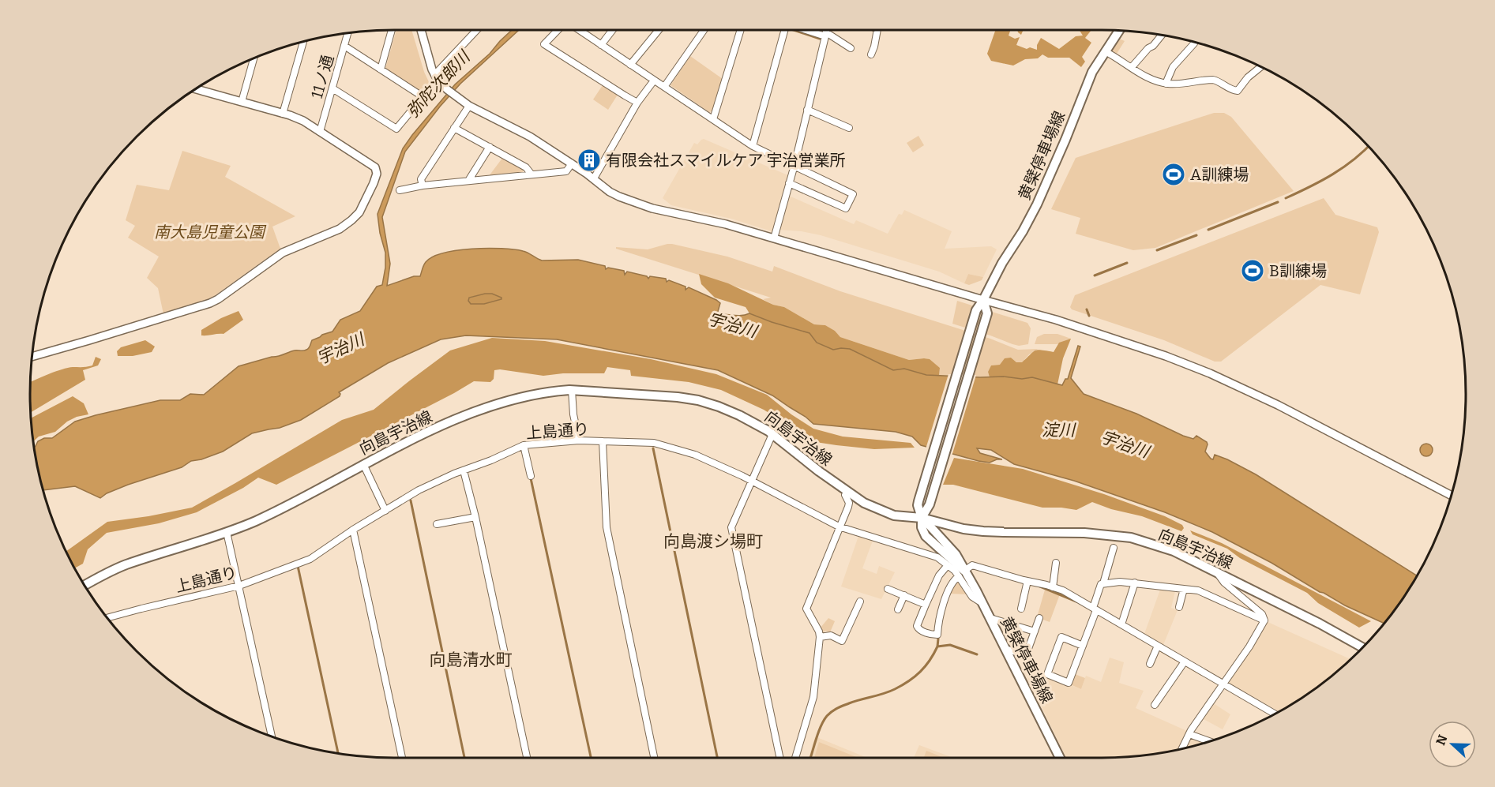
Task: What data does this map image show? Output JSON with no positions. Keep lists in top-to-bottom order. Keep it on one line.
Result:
{"streets":{"main road":["黄檗停車場線","向島宇治線"],"street":["11ノ通","上島通り"]},"crossings":[["黄檗停車場線","上島通り"],["黄檗停車場線","向島宇治線"]],"districts":["向島渡シ場町","向島清水町"],"water":["弥陀次郎川","宇治川","淀川"],"parks":["南大島児童公園"],"places":{"building":["有限会社スマイルケア 宇治営業所"],"sports":["A訓練場","B訓練場"]},"north":"left"}
